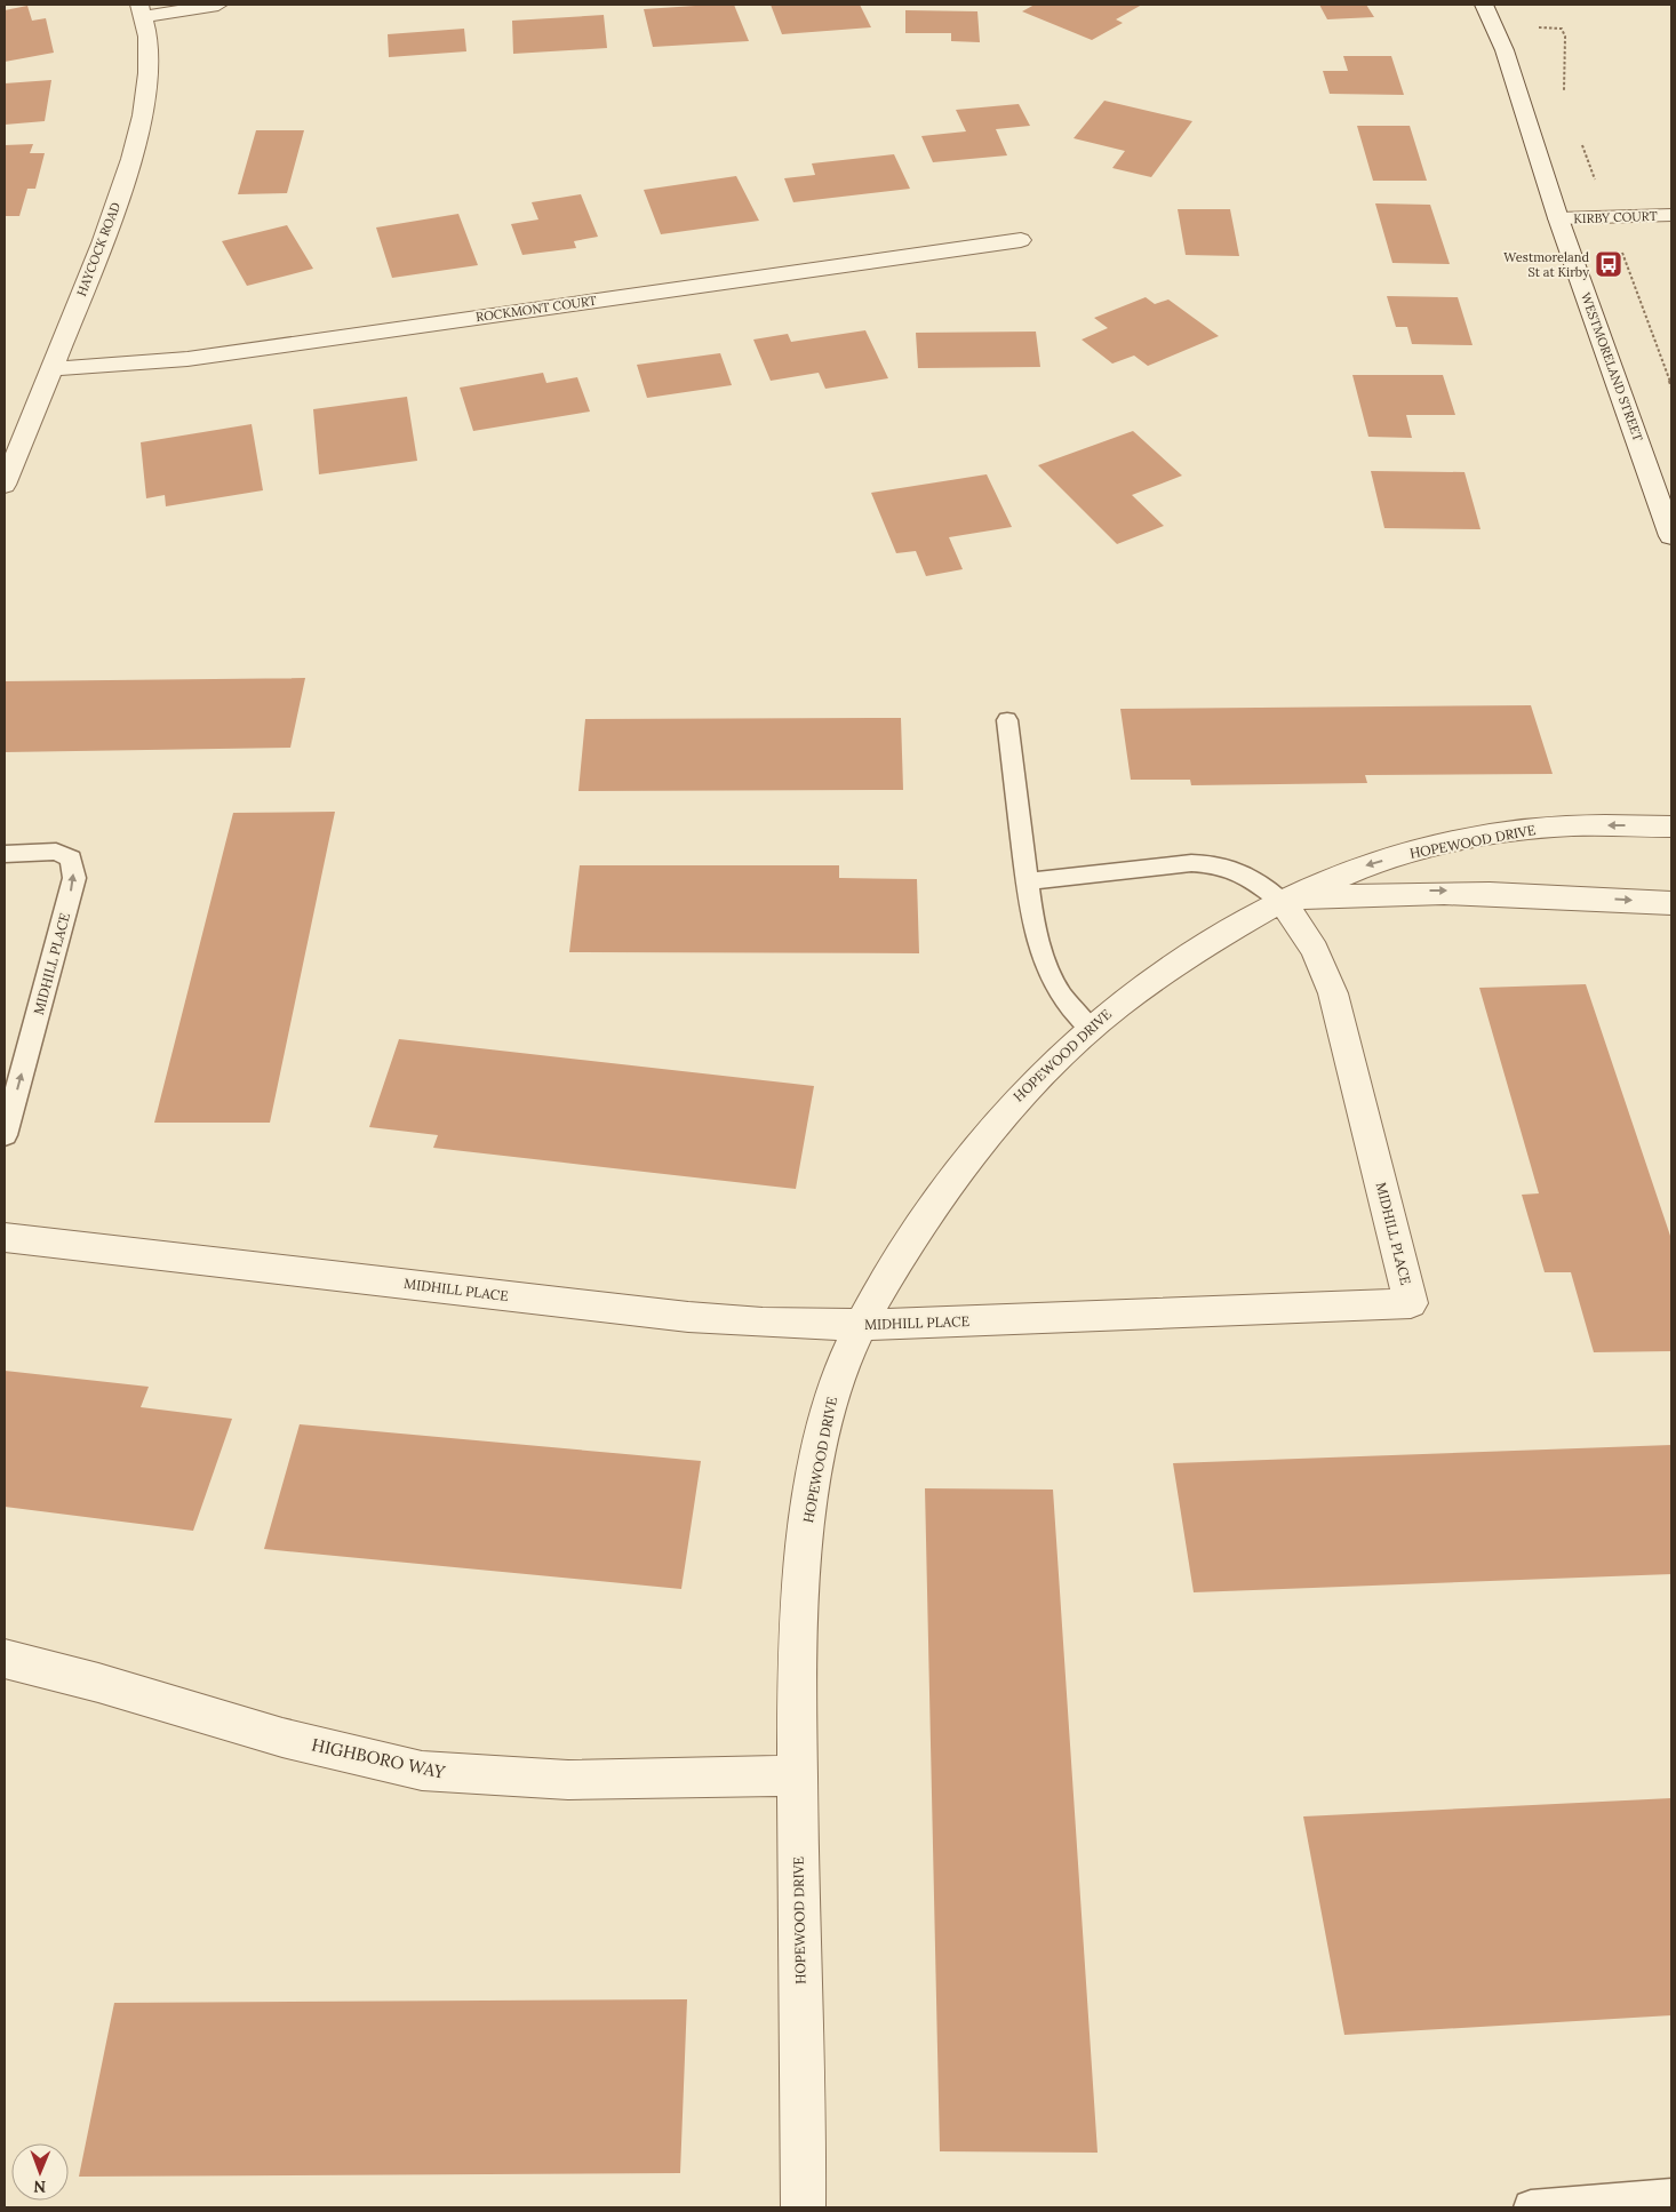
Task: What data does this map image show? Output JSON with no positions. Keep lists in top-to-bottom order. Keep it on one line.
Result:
{"streets":{"street":["KIRBY COURT","HAYCOCK ROAD","ROCKMONT COURT","WESTMORELAND STREET","HOPEWOOD DRIVE","MIDHILL PLACE","HIGHBORO WAY"]},"crossings":[["KIRBY COURT","WESTMORELAND STREET"],["HAYCOCK ROAD","ROCKMONT COURT"],["HOPEWOOD DRIVE","MIDHILL PLACE"],["HOPEWOOD DRIVE","HIGHBORO WAY"]],"places":{"bus stop":["Westmoreland St at Kirby"]},"north":"bottom"}
